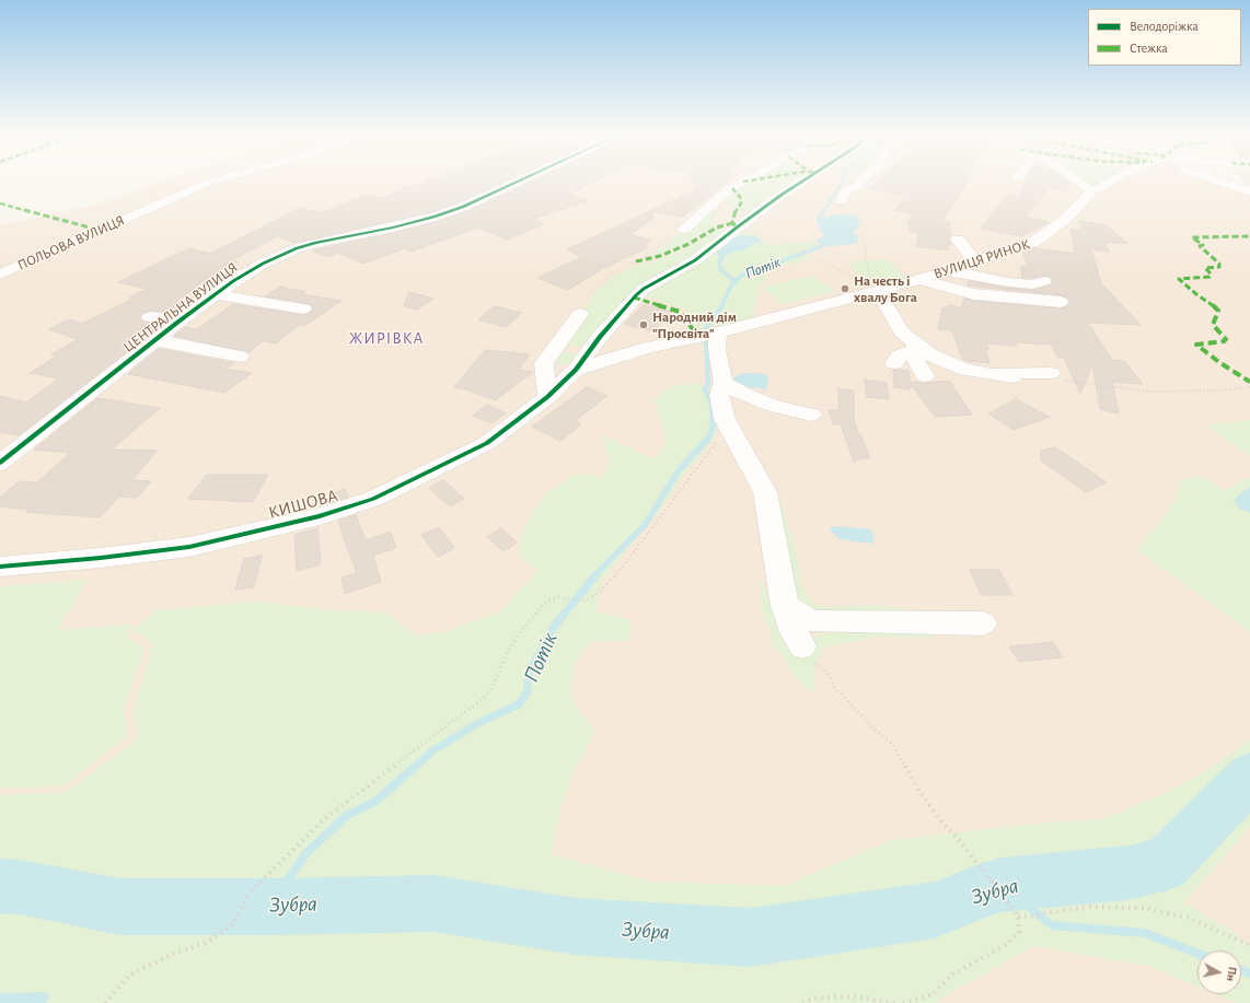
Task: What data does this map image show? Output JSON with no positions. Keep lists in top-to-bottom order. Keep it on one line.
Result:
{"streets":{"street":["ПОЛЬОВА ВУЛИЦЯ","ВУЛИЦЯ РИНОК","ЦЕНТРАЛЬНА ВУЛИЦЯ","КИШОВА"]},"crossings":[["ВУЛИЦЯ РИНОК","КИШОВА"]],"districts":["ЖИРІВКА"],"water":["Потік","Зубра"],"places":["На честь і хвалу Бога","Народний дім \"Просвіта\""],"legend":["Велодоріжка","Стежка"],"north":"right"}
